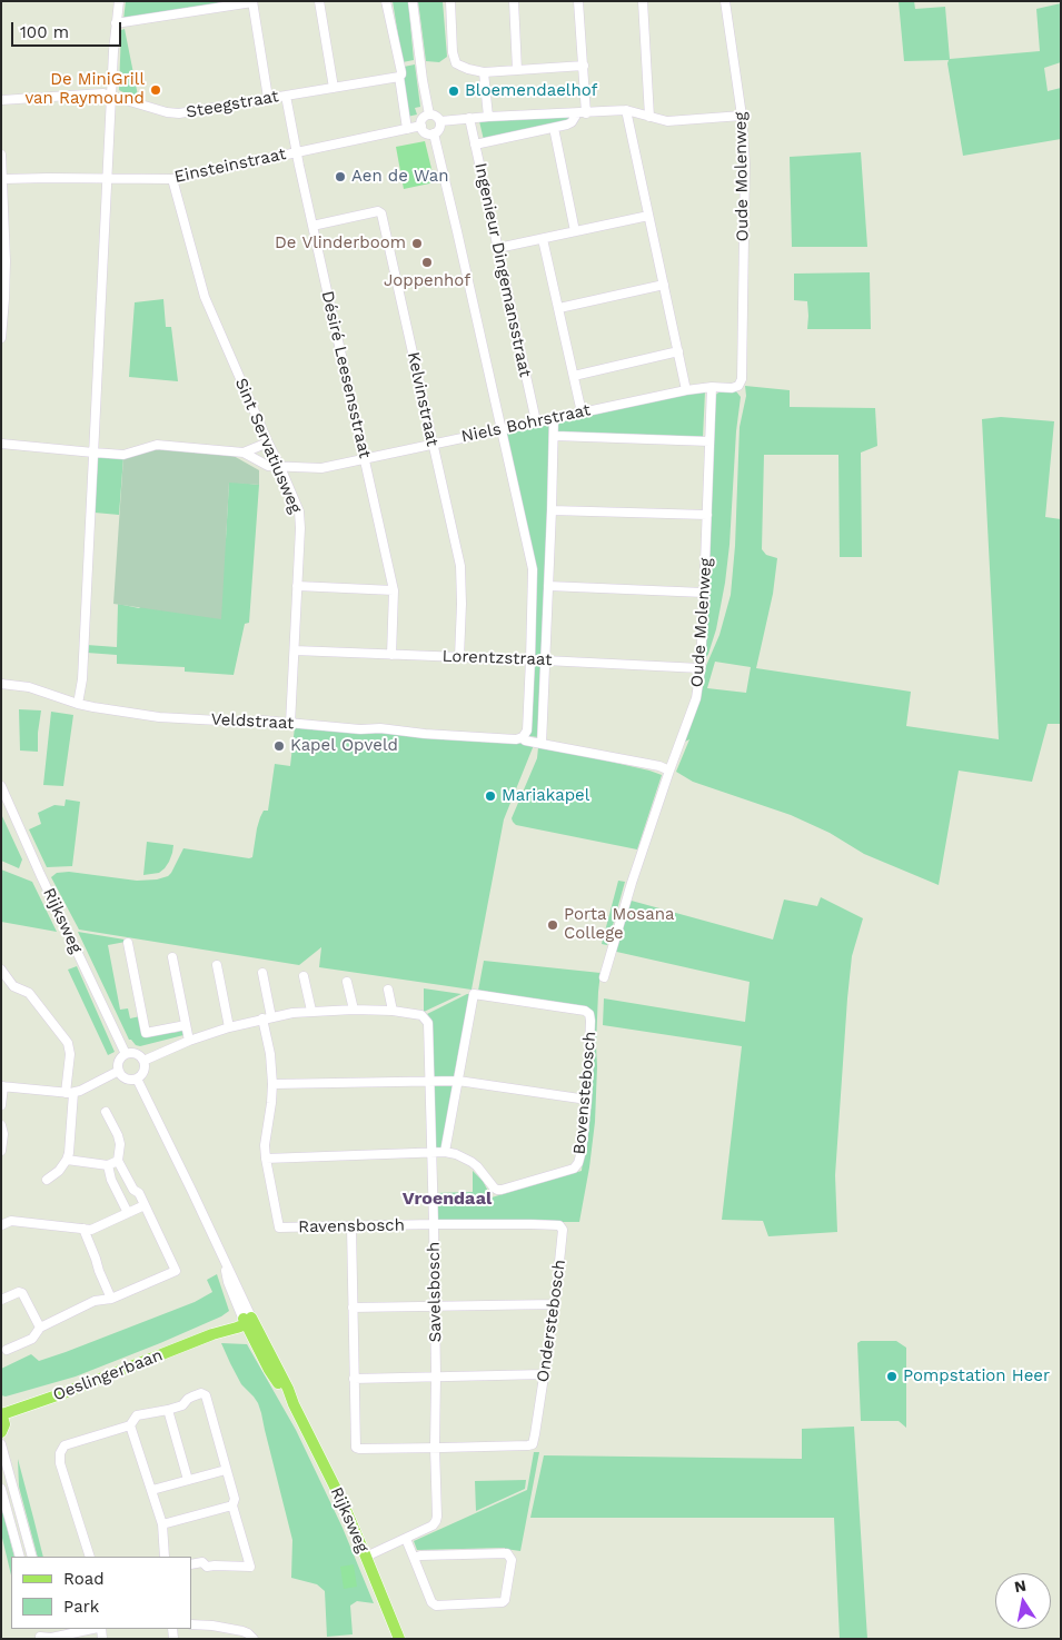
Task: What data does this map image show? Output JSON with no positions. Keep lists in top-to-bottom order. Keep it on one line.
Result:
{"streets":{"main road":["Rijksweg","Oeslingerbaan"],"street":["Steegstraat","Einsteinstraat","Oude Molenweg","Ingenieur Dingemansstraat","Désiré Leesensstraat","Kelvinstraat","Niels Bohrstraat","Sint Servatiusweg","Lorentzstraat","Veldstraat","Bovenstebosch","Ravensbosch","Savelsbosch","Onderstebosch"]},"crossings":[["Steegstraat","Désiré Leesensstraat"],["Einsteinstraat","Désiré Leesensstraat"],["Einsteinstraat","Sint Servatiusweg"],["Oude Molenweg","Niels Bohrstraat"],["Oude Molenweg","Lorentzstraat"],["Oude Molenweg","Veldstraat"],["Ingenieur Dingemansstraat","Niels Bohrstraat"],["Désiré Leesensstraat","Kelvinstraat"],["Désiré Leesensstraat","Niels Bohrstraat"],["Désiré Leesensstraat","Lorentzstraat"],["Kelvinstraat","Niels Bohrstraat"],["Kelvinstraat","Lorentzstraat"],["Niels Bohrstraat","Sint Servatiusweg"],["Sint Servatiusweg","Lorentzstraat"],["Sint Servatiusweg","Veldstraat"],["Rijksweg","Savelsbosch"],["Rijksweg","Oeslingerbaan"],["Ravensbosch","Savelsbosch"],["Ravensbosch","Onderstebosch"],["Savelsbosch","Onderstebosch"]],"districts":["Vroendaal"],"places":["De MiniGrill van Raymound","Bloemendaelhof","Aen de Wan","De Vlinderboom","Joppenhof","Kapel Opveld","Mariakapel","Porta Mosana College","Pompstation Heer"],"legend":["Road","Park"],"scale_bar":"100 m","north":"top"}
